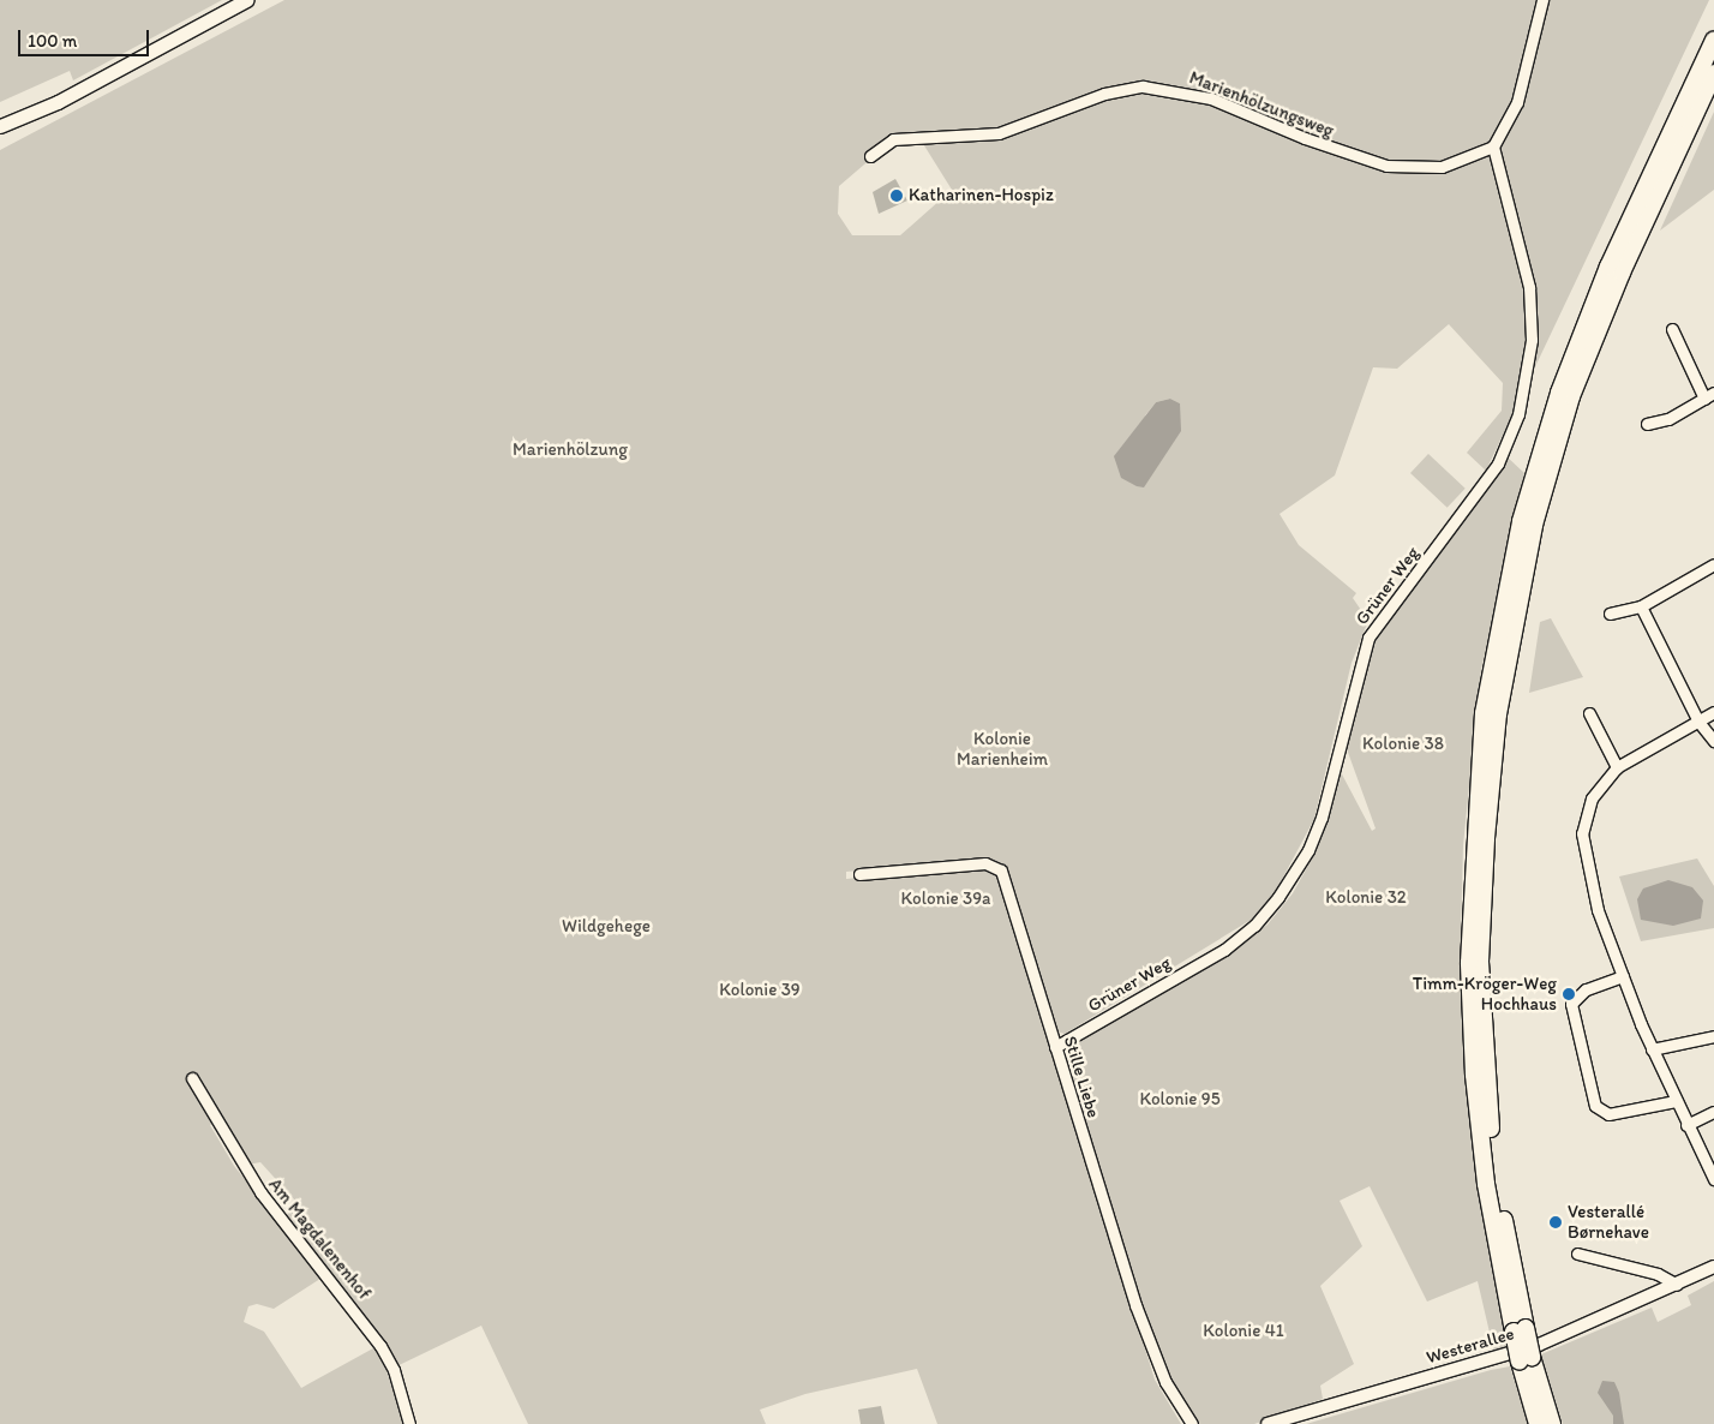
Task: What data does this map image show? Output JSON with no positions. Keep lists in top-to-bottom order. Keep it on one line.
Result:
{"streets":{"street":["Marienhölzungsweg","Grüner Weg","Stille Liebe","Am Magdalenenhof","Westerallee"]},"crossings":[["Marienhölzungsweg","Grüner Weg"],["Grüner Weg","Stille Liebe"]],"parks":["Marienhölzung","Kolonie Marienheim","Kolonie 38","Kolonie 32","Kolonie 39a","Wildgehege","Kolonie 39","Kolonie 95","Kolonie 41"],"places":["Katharinen-Hospiz","Timm-Kröger-Weg Hochhaus","Vesterallé Børnehave"],"scale_bar":"100 m"}
